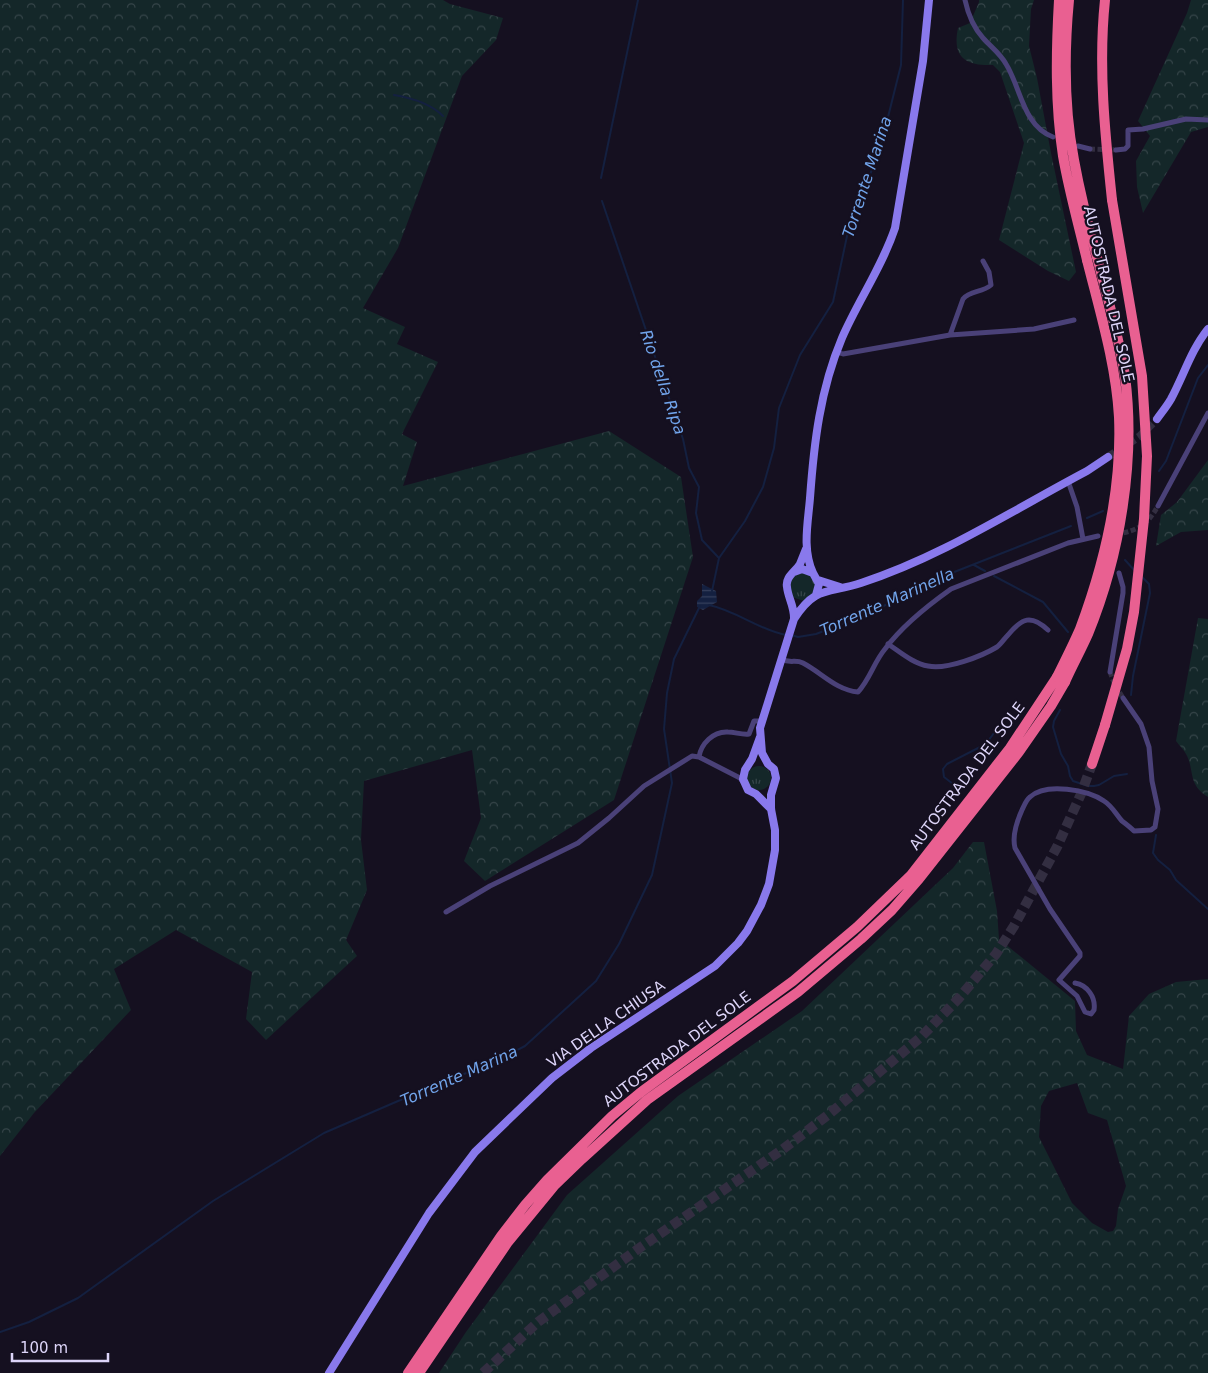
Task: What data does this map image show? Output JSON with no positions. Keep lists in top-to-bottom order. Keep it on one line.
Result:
{"streets":{"highway":["AUTOSTRADA DEL SOLE"],"main road":["VIA DELLA CHIUSA"]},"water":["Torrente Marina","Rio della Ripa","Torrente Marinella"],"scale_bar":"100 m"}
